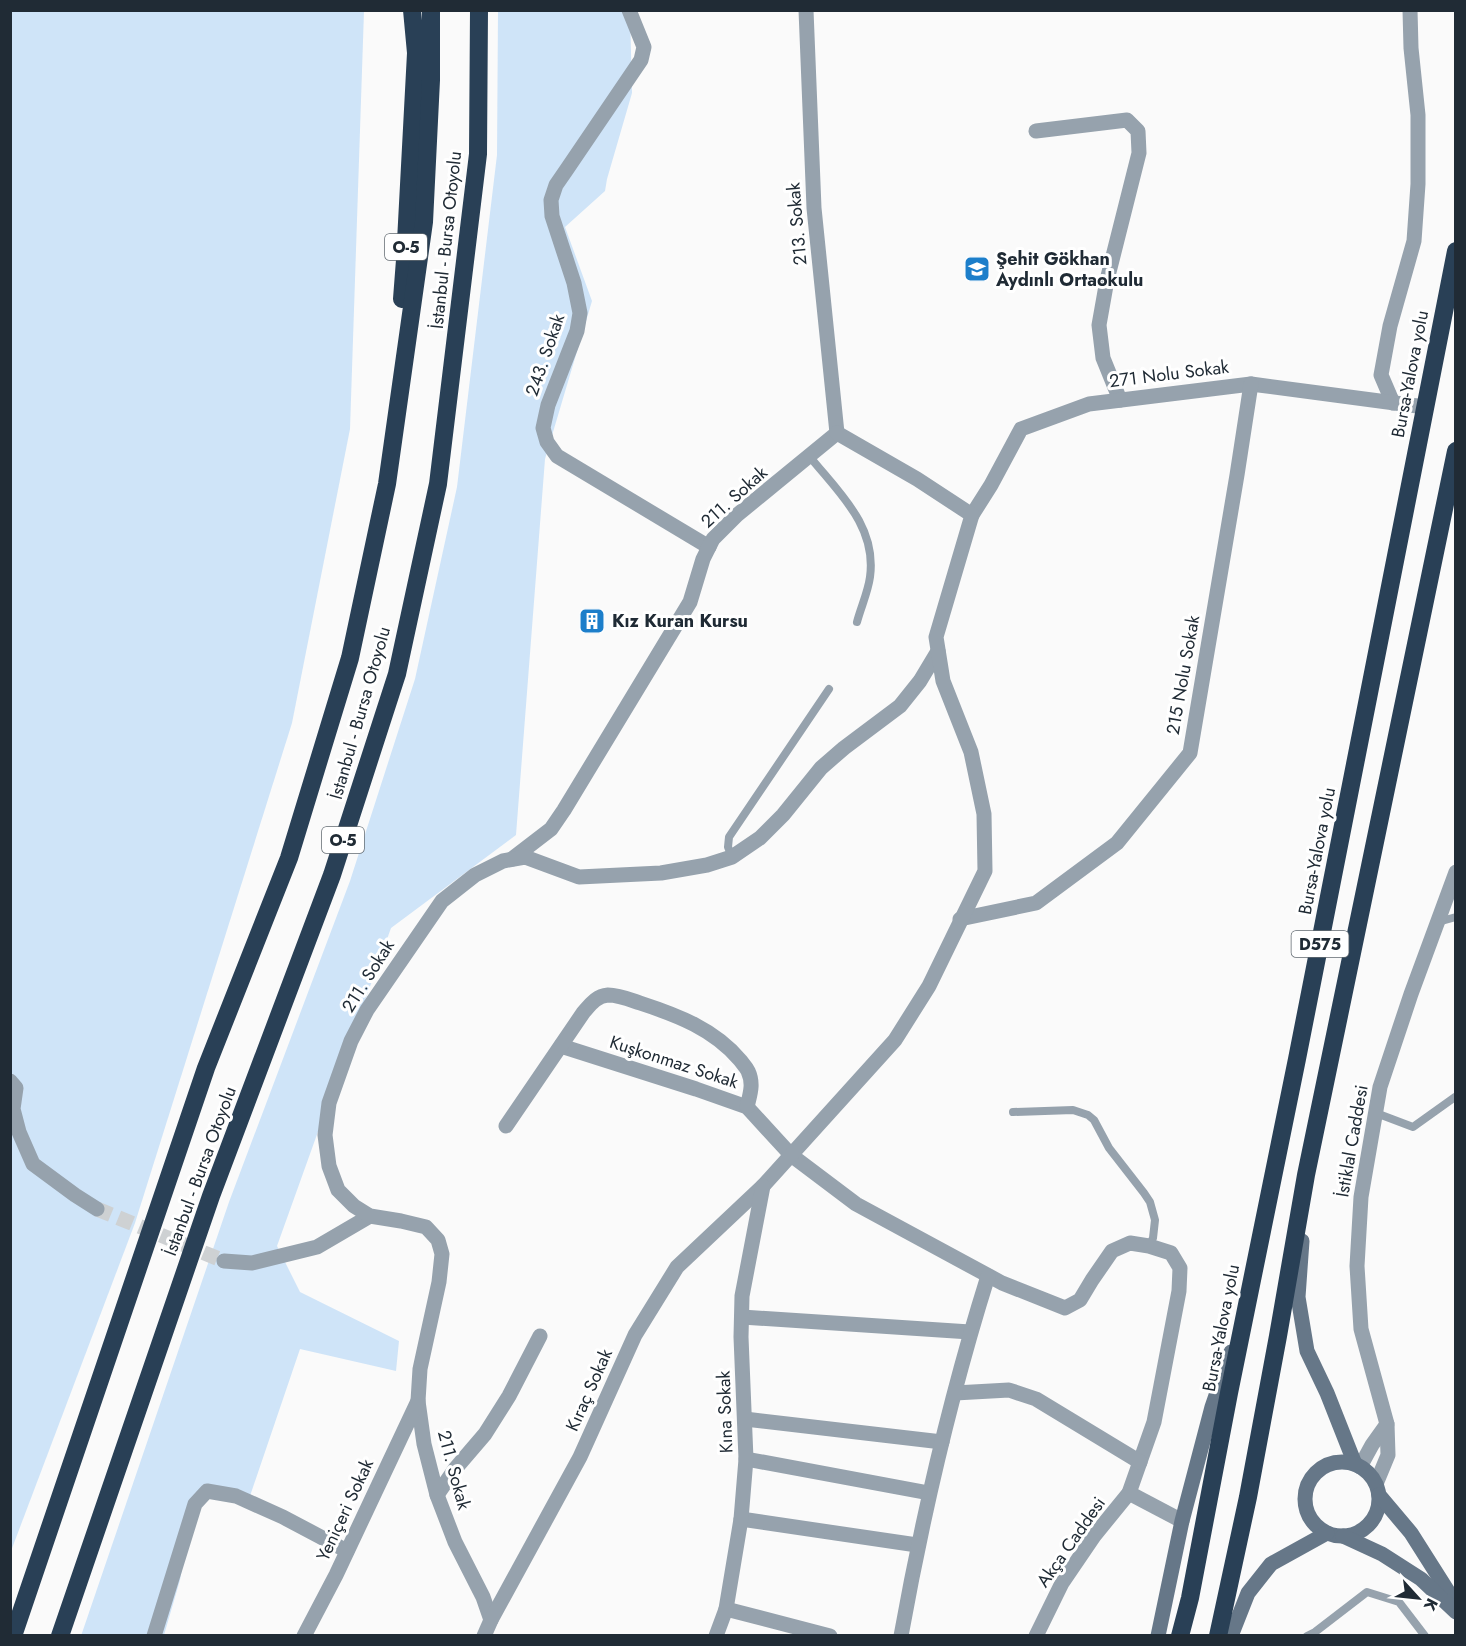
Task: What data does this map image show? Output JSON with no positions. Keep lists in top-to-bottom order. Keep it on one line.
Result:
{"streets":{"highway":["İstanbul - Bursa Otoyolu","O-5","Bursa-Yalova yolu","D575"],"main road":["İstiklal Caddesi"],"street":["213. Sokak","243. Sokak","271 Nolu Sokak","211. Sokak","215 Nolu Sokak","Kuşkonmaz Sokak","Kıraç Sokak","Kına Sokak","Yeniçeri Sokak","Akça Caddesi"]},"crossings":[["213. Sokak","211. Sokak"],["İstanbul - Bursa Otoyolu","O-5"],["243. Sokak","211. Sokak"],["271 Nolu Sokak","Bursa-Yalova yolu"],["271 Nolu Sokak","215 Nolu Sokak"],["271 Nolu Sokak","Kıraç Sokak"],["211. Sokak","Kıraç Sokak"],["211. Sokak","Yeniçeri Sokak"],["215 Nolu Sokak","Kıraç Sokak"],["D575","İstiklal Caddesi"],["Kuşkonmaz Sokak","Kıraç Sokak"],["Kıraç Sokak","Kına Sokak"]],"places":{"school or university":["Şehit Gökhan Aydınlı Ortaokulu"],"building":["Kız Kuran Kursu"]},"north":"bottom right"}
